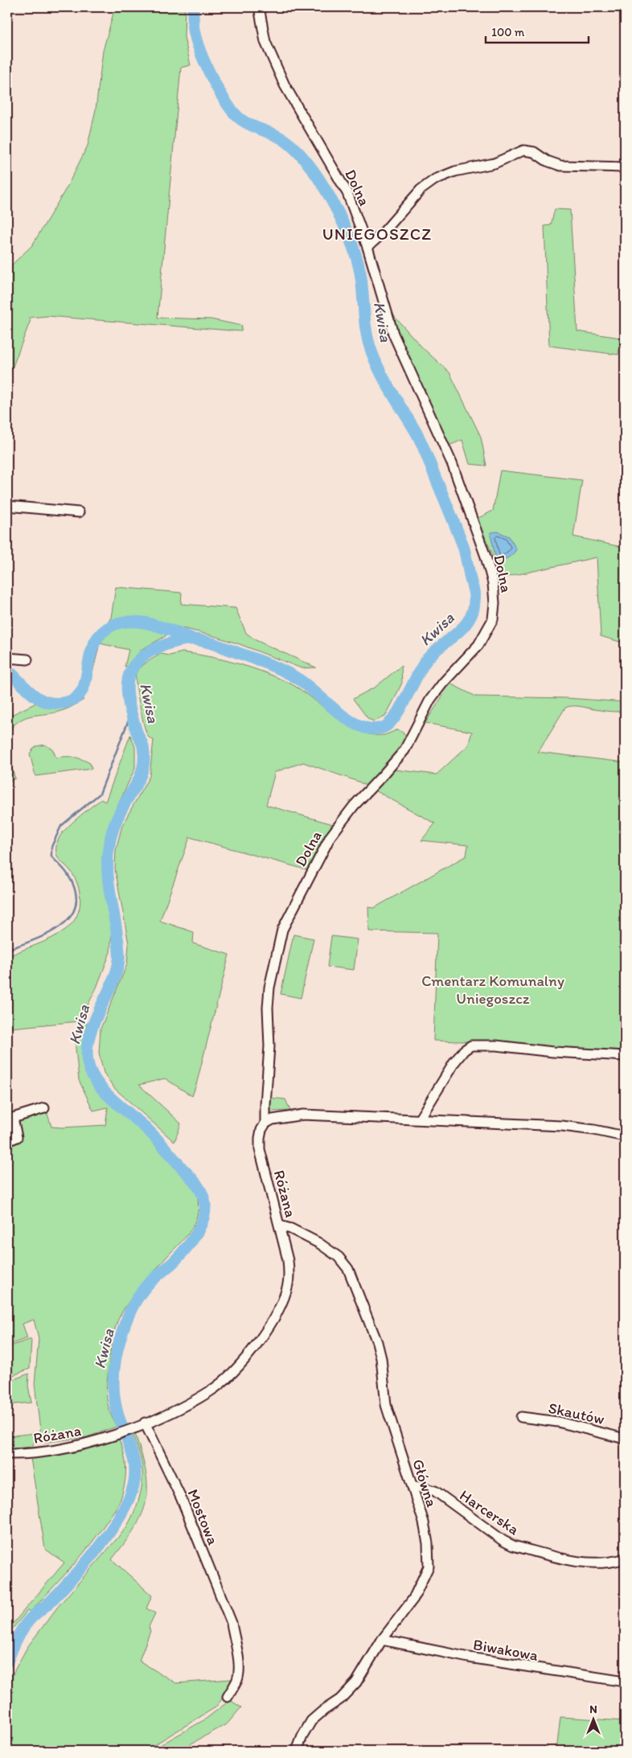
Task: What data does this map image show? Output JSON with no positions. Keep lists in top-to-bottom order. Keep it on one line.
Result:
{"streets":{"street":["Dolna","Różana","Skautów","Główna","Harcerska","Mostowa","Biwakowa"]},"crossings":[["Dolna","Różana"],["Różana","Główna"],["Różana","Mostowa"],["Główna","Harcerska"],["Główna","Biwakowa"]],"districts":["UNIEGOSZCZ"],"water":["Kwisa"],"parks":["Cmentarz Komunalny Uniegoszcz"],"scale_bar":"100 m","north":"top"}
